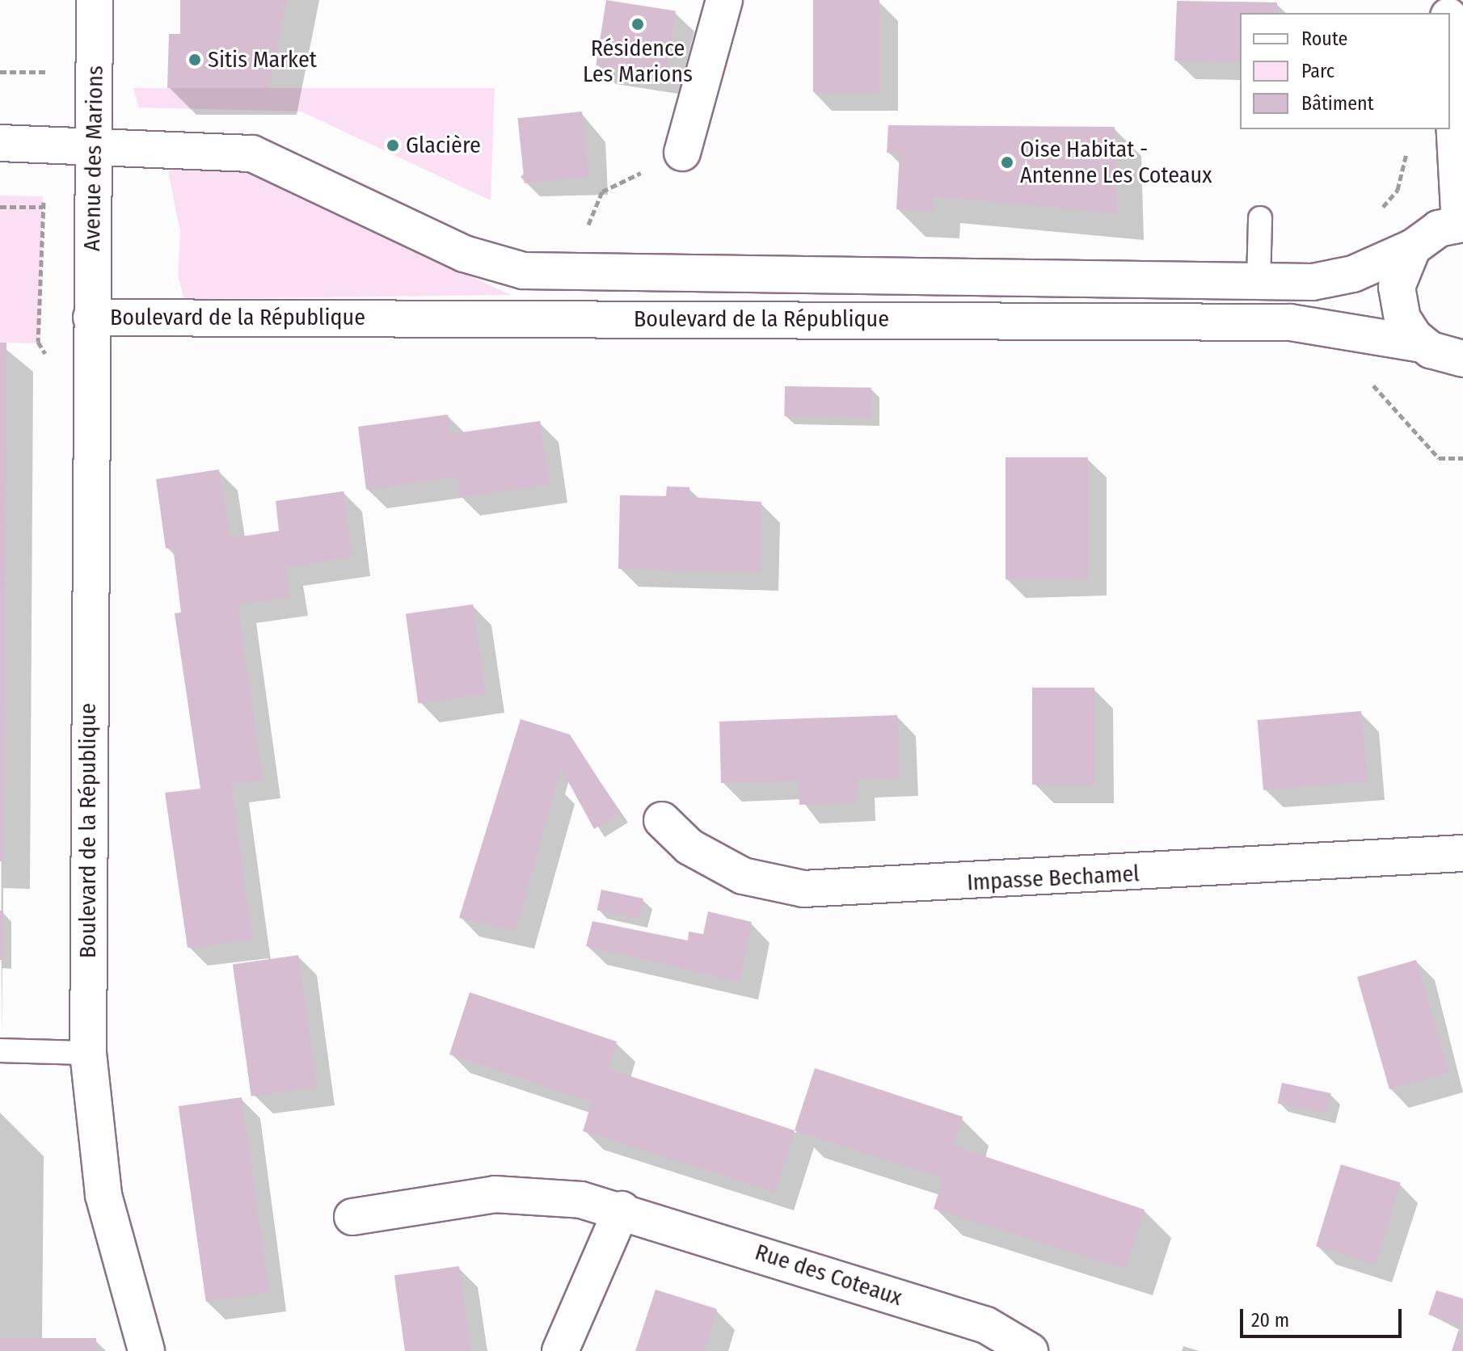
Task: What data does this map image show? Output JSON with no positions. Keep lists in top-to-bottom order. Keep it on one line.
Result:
{"streets":{"street":["Avenue des Marions","Boulevard de la République","Impasse Bechamel","Rue des Coteaux"]},"crossings":[["Avenue des Marions","Boulevard de la République"]],"places":["Résidence Les Marions","Sitis Market","Glacière","Oise Habitat - Antenne Les Coteaux"],"legend":["Route","Parc","Bâtiment"],"scale_bar":"20 m"}
